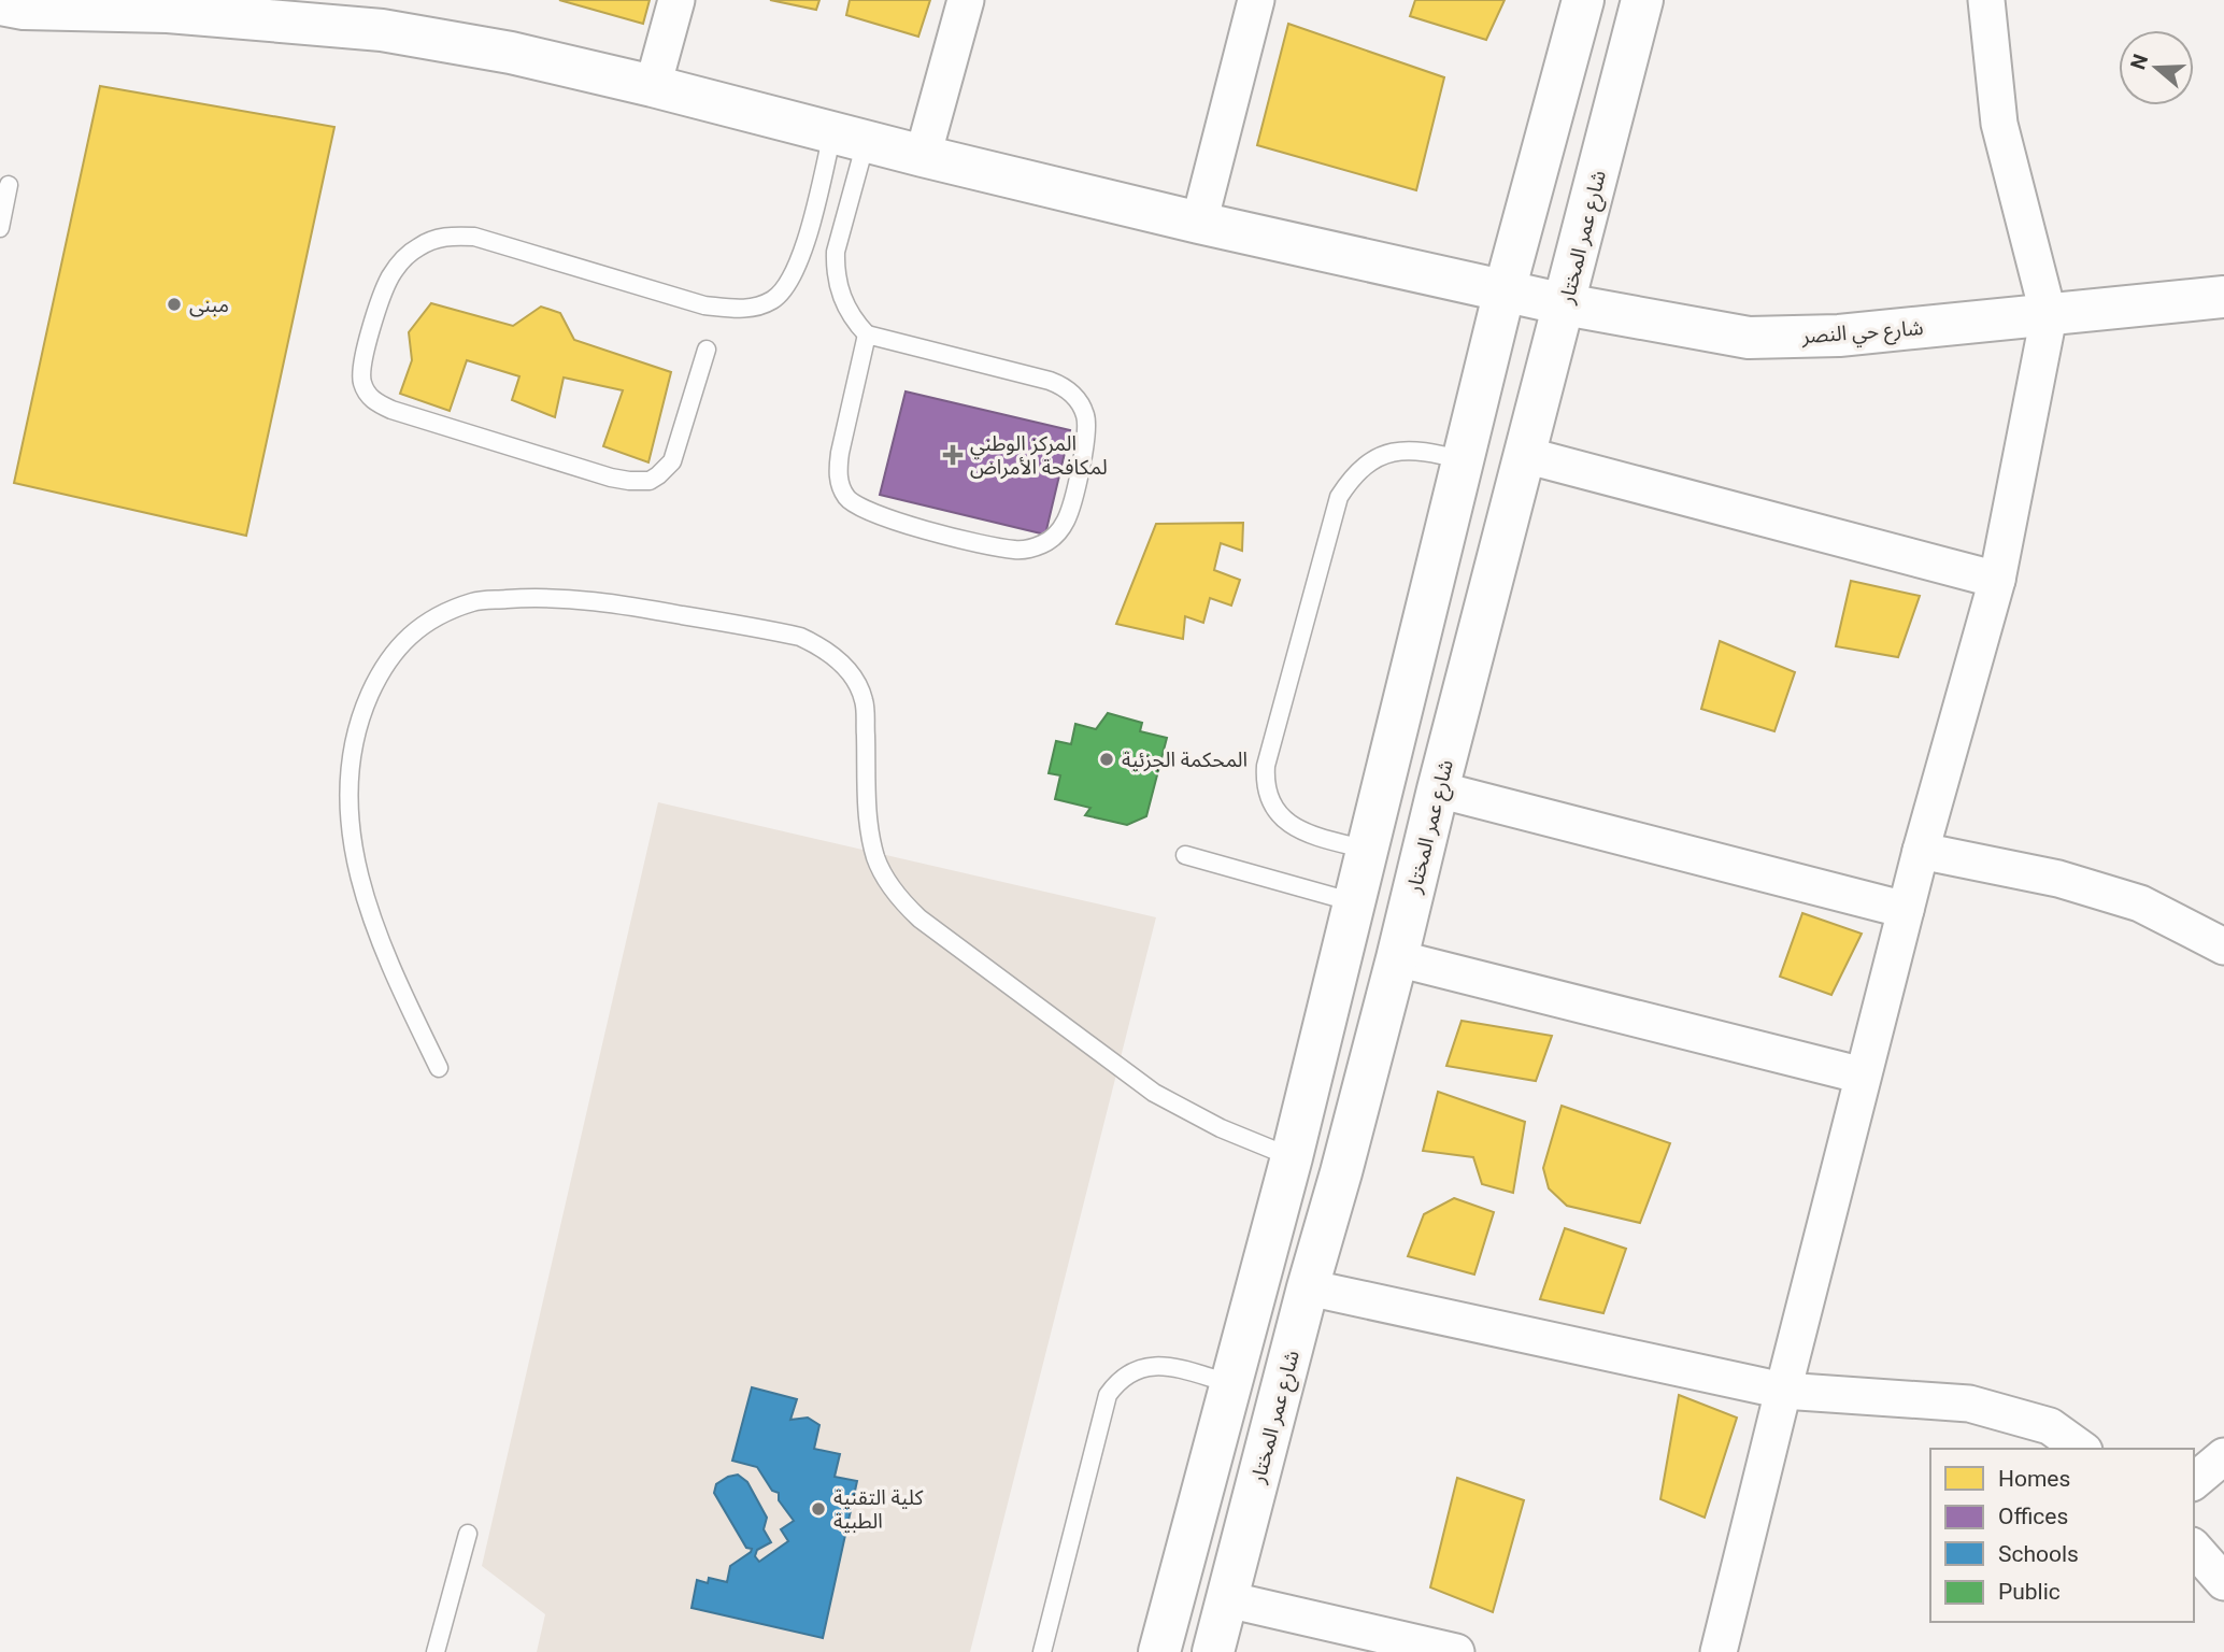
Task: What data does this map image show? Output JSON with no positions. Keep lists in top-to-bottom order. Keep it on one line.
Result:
{"streets":{"street":["شارع عمر المختار","شارع حي النصر"]},"crossings":[["شارع عمر المختار","شارع حي النصر"]],"places":{"other":["مبنى","المحكمة الجزئية","كلية التقنية الطبية"],"health":["المركز الوطني لمكافحة الأمراض"]},"legend":["Homes","Offices","Schools","Public"],"north":"left"}
